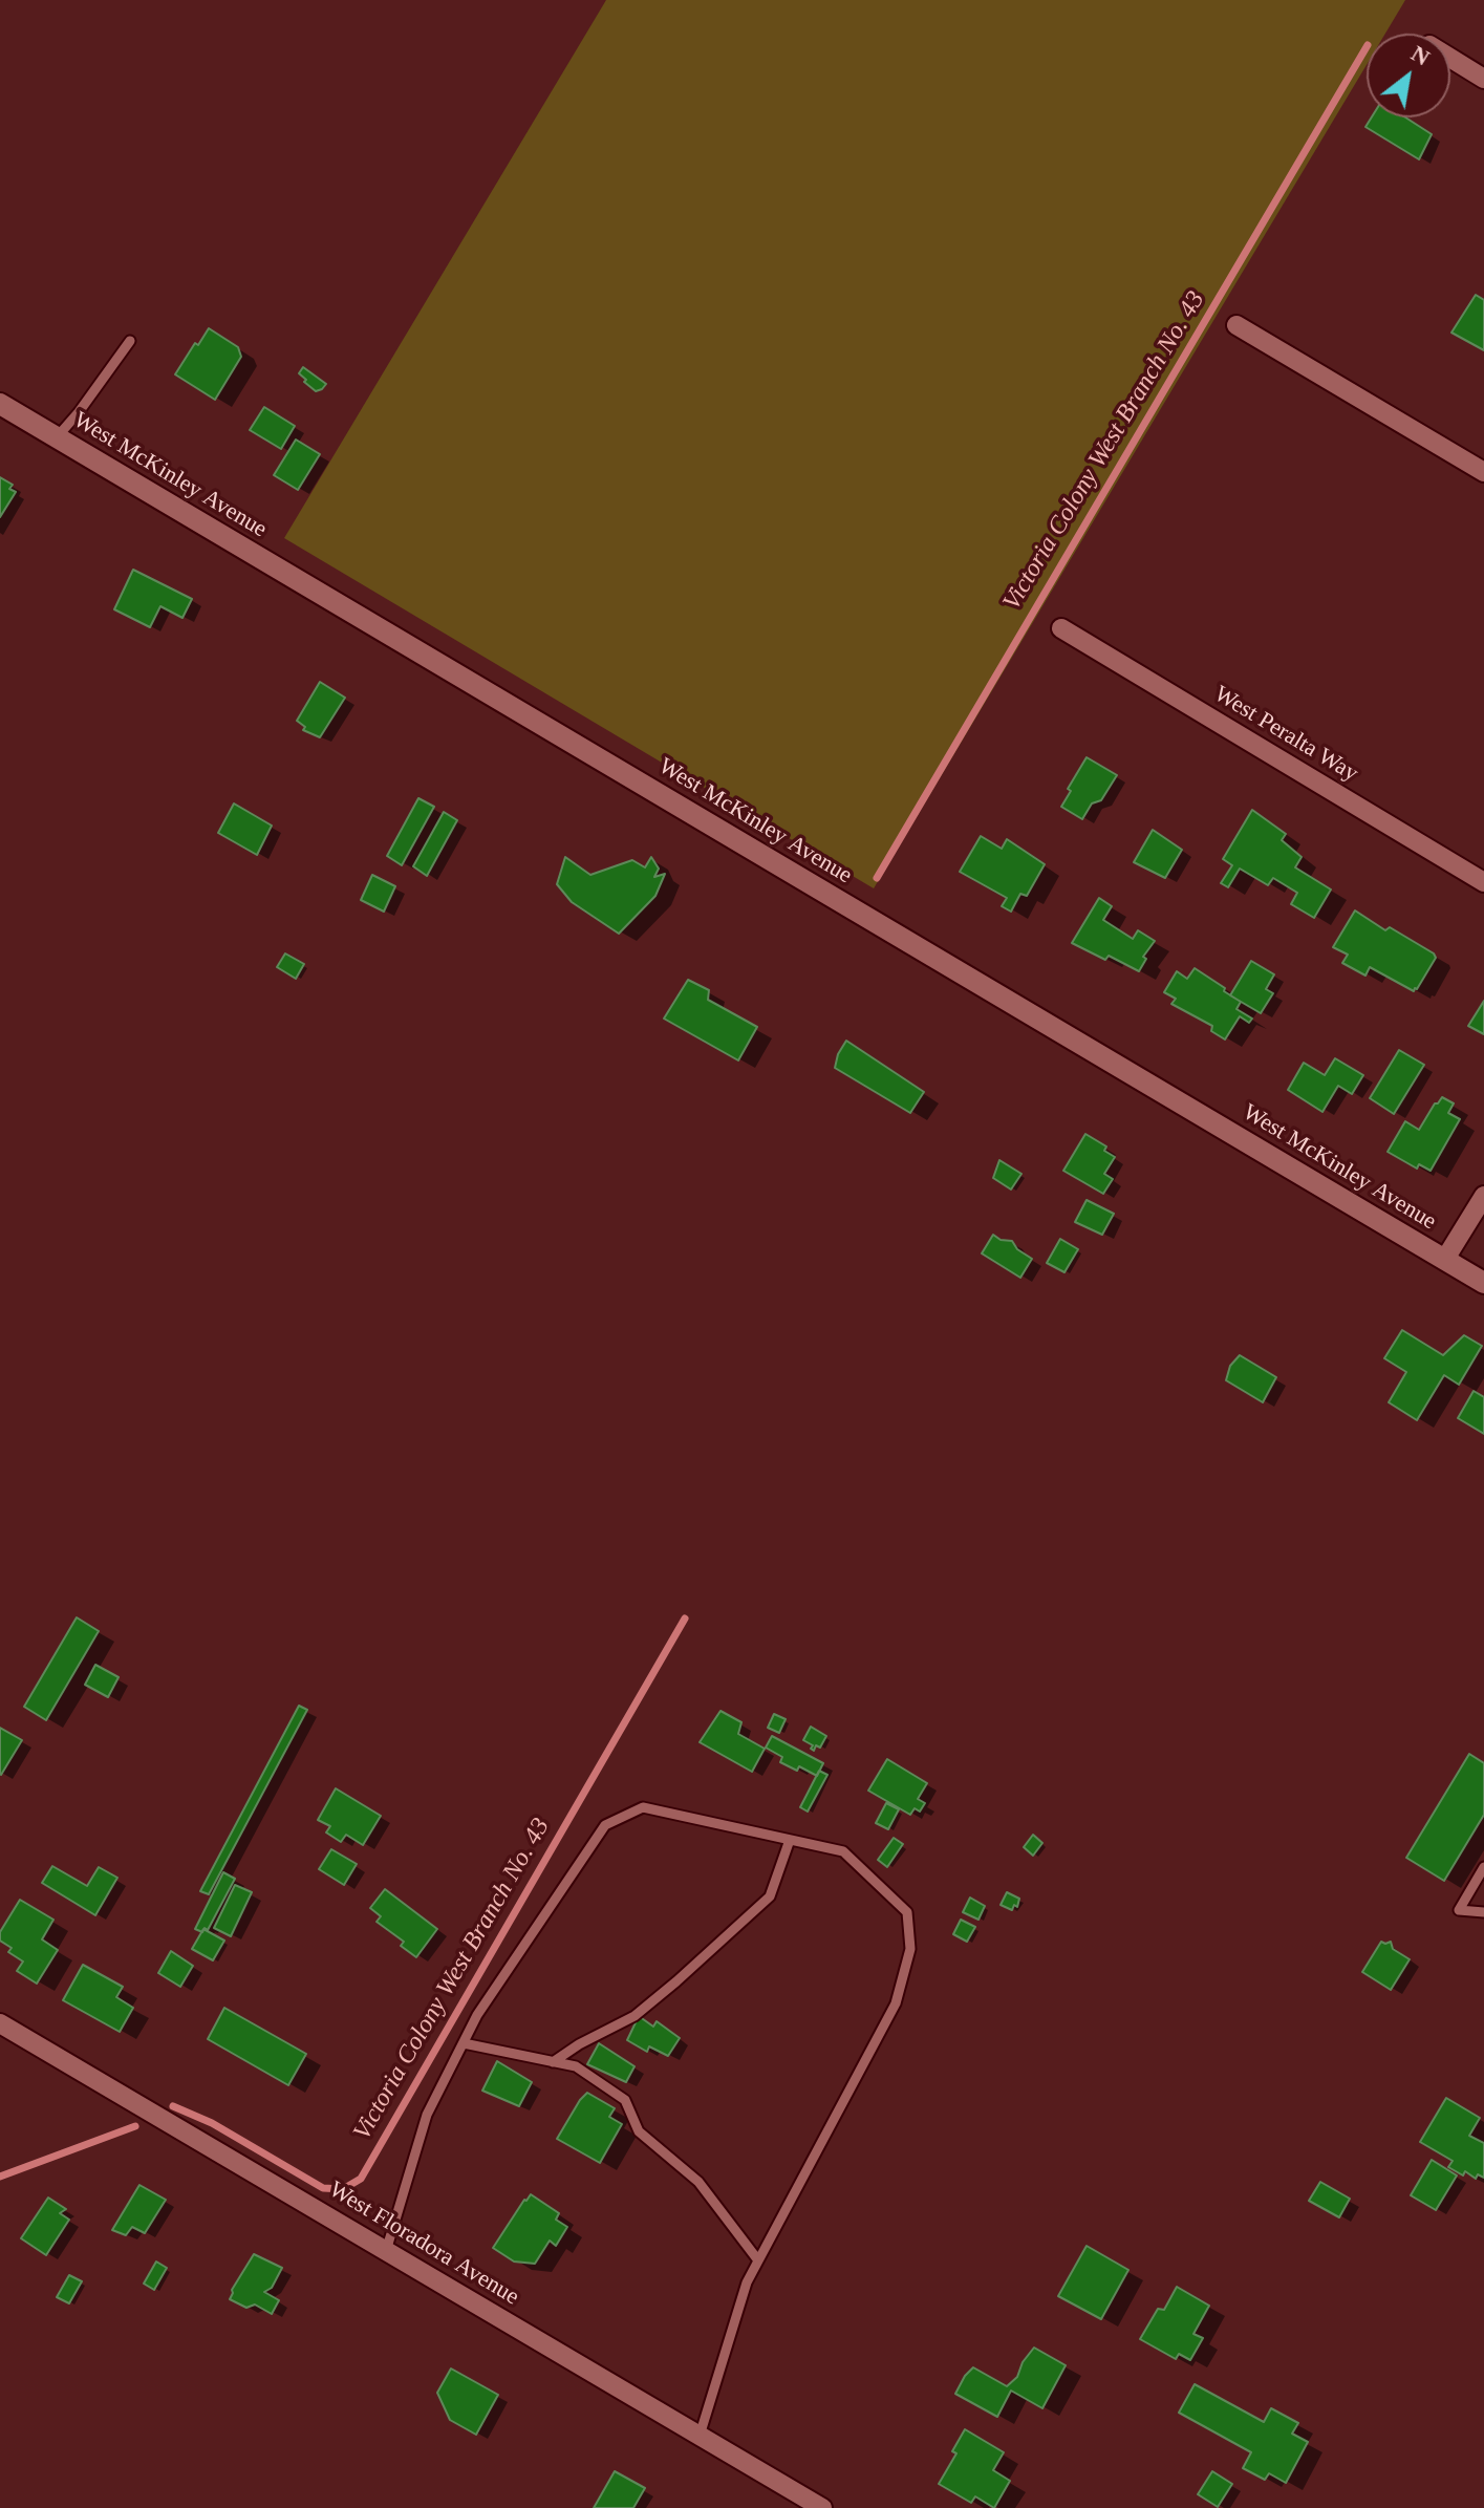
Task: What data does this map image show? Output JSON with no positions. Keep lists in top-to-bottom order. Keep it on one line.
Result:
{"streets":{"main road":["West McKinley Avenue"],"street":["West Peralta Way","West Floradora Avenue"]},"water":["Victoria Colony West Branch No. 43"],"north":"top right"}
